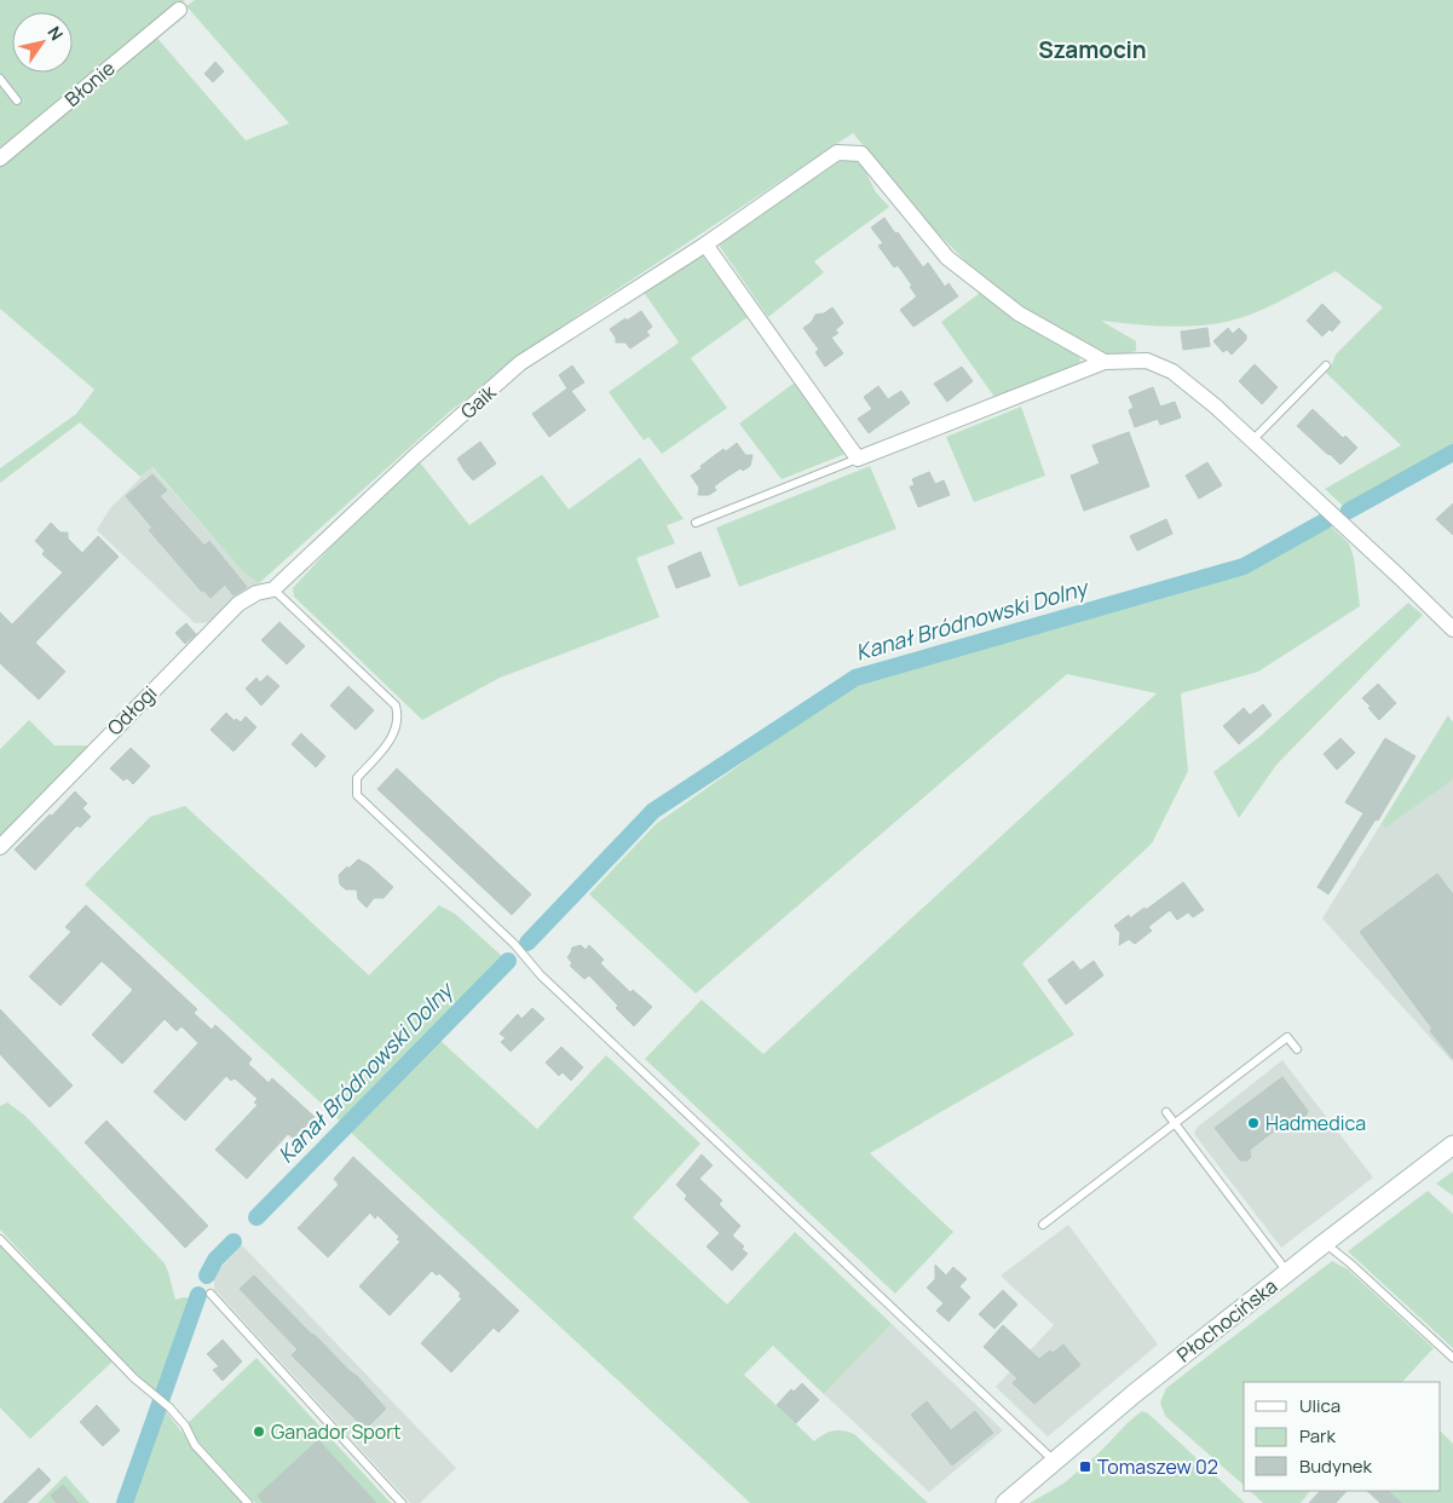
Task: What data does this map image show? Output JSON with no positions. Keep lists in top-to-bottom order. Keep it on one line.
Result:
{"streets":{"main road":["Płochocińska"],"street":["Błonie","Gaik","Odłogi"]},"crossings":[["Gaik","Odłogi"]],"districts":["Szamocin"],"water":["Kanał Bródnowski Dolny"],"places":{"other":["Hadmedica","Ganador Sport"],"transit":["Tomaszew 02"]},"legend":["Ulica","Park","Budynek"],"north":"top right"}
